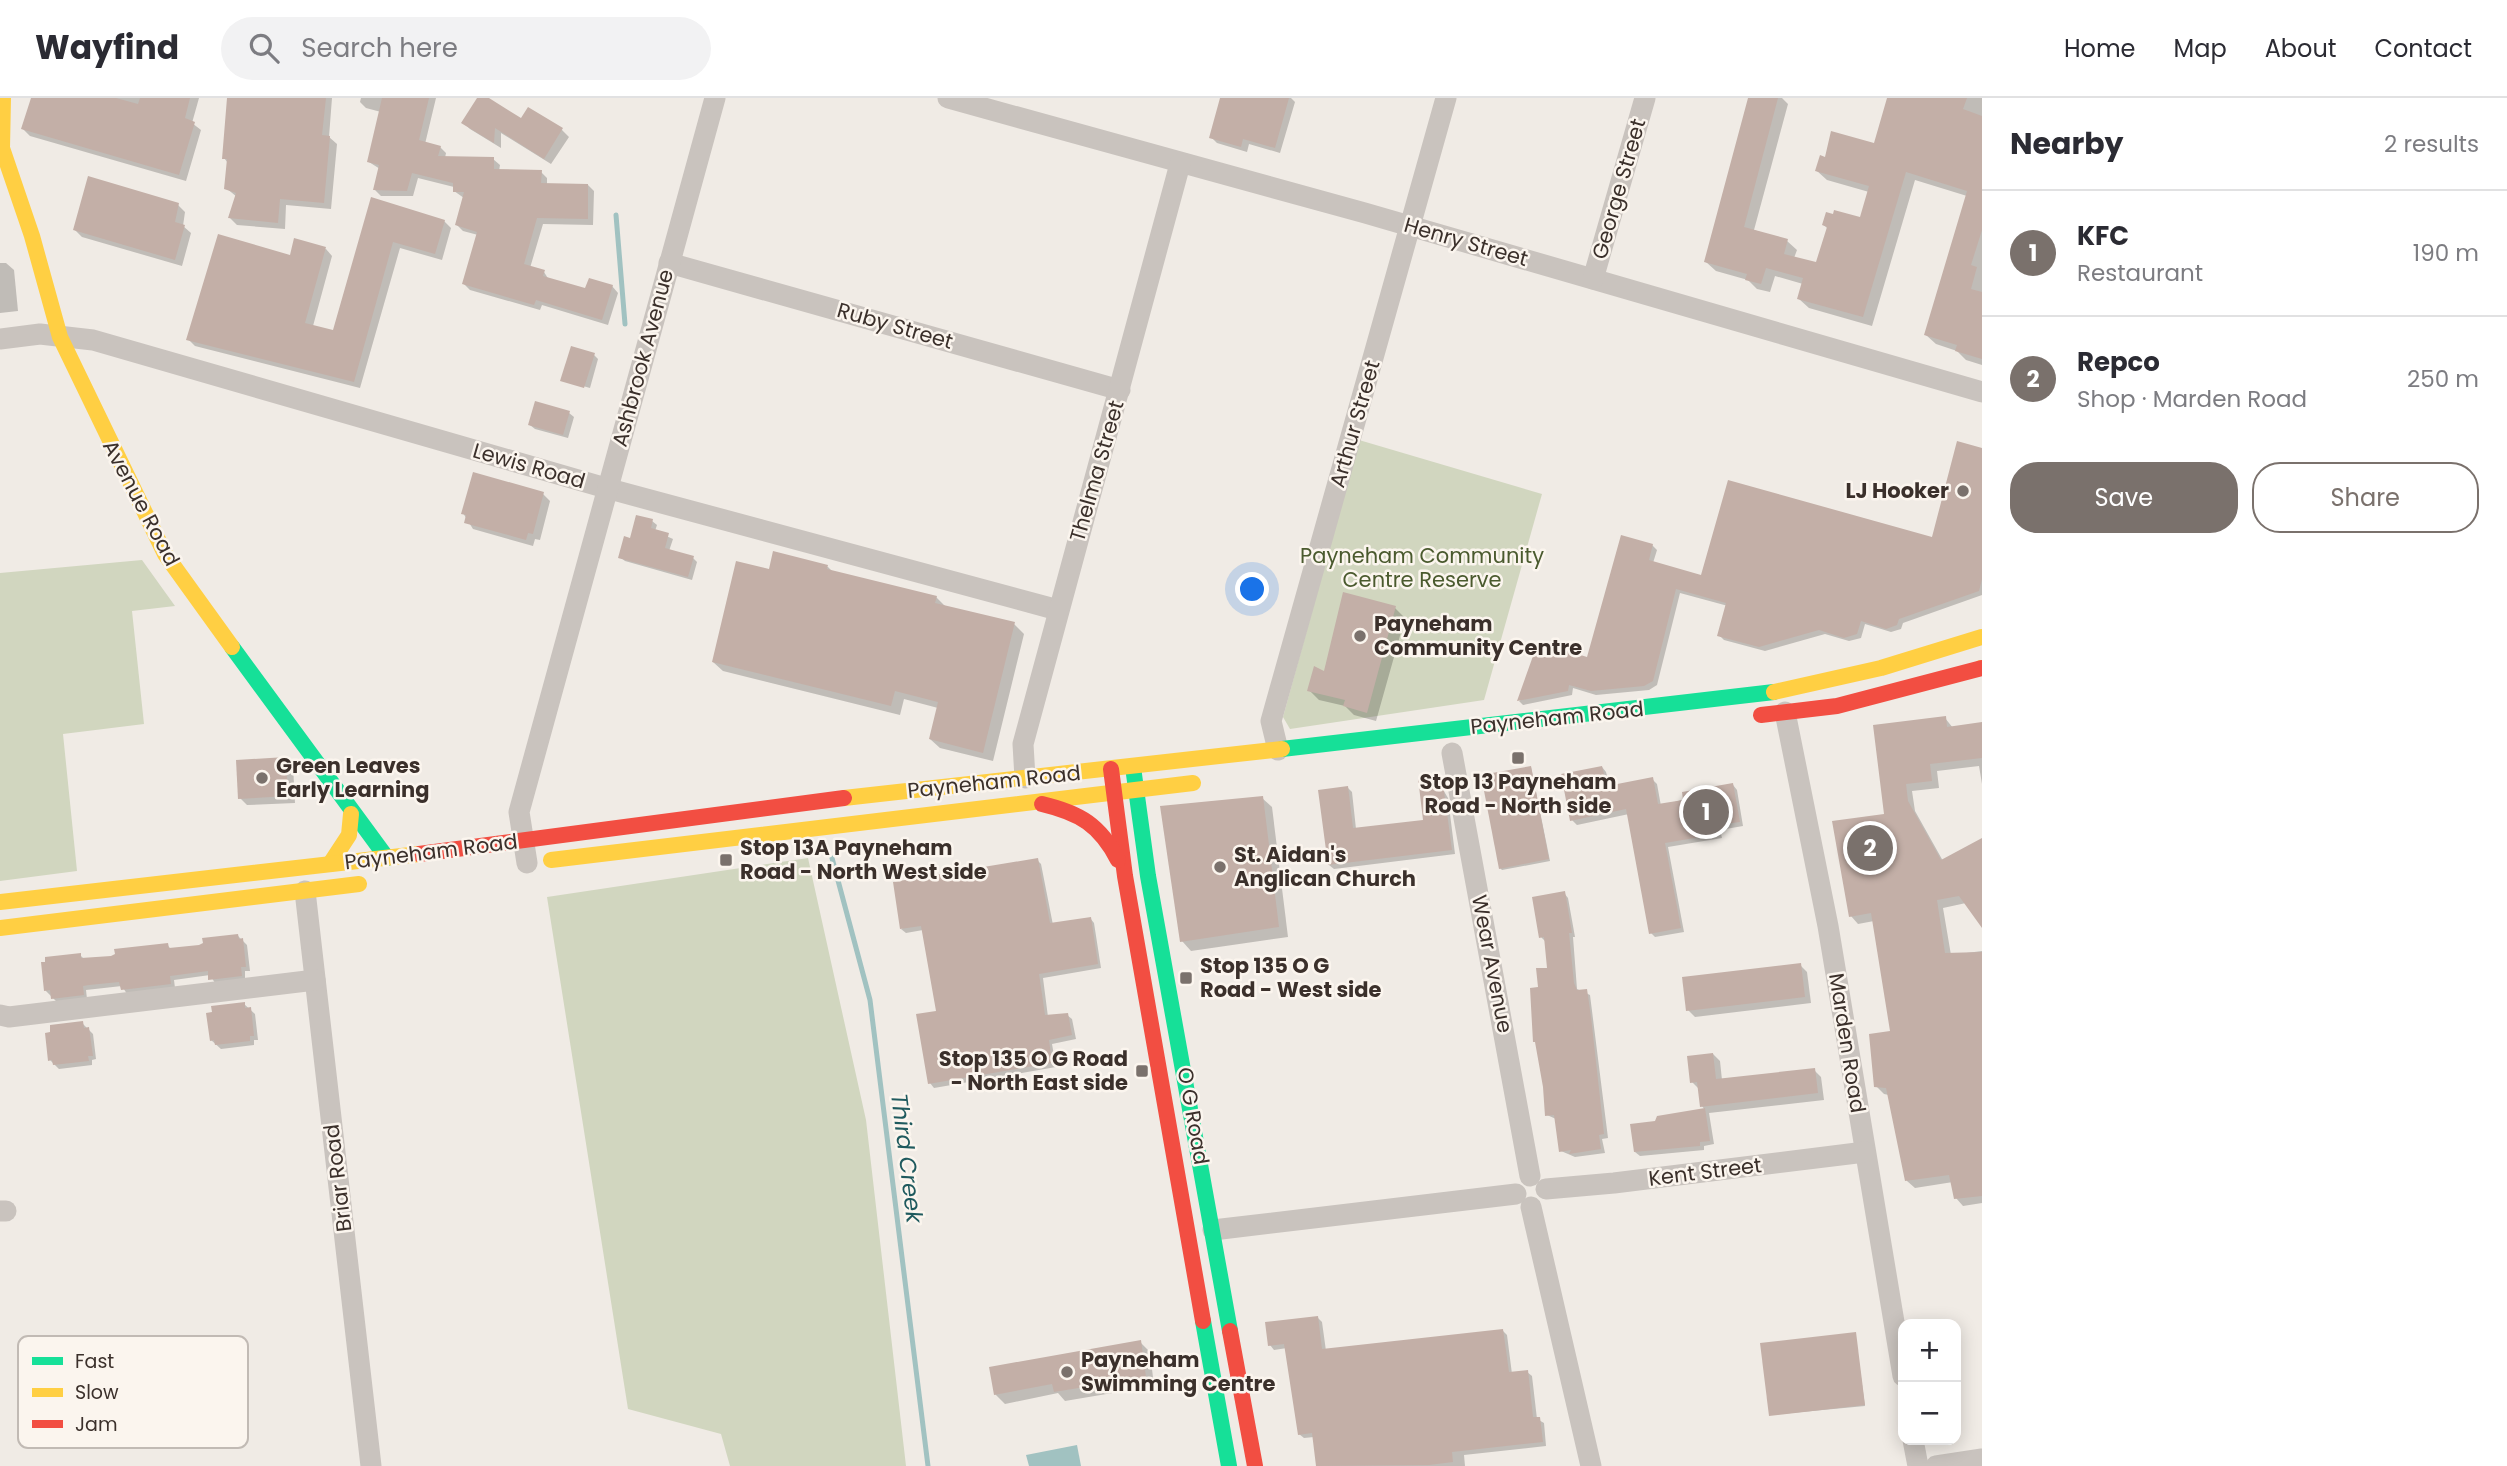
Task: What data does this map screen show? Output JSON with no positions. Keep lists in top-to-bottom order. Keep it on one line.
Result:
{"streets":{"main road":["Avenue Road","Payneham Road","O G Road"],"street":["George Street","Henry Street","Ruby Street","Ashbrook Avenue","Arthur Street","Lewis Road","Thelma Street","Wear Avenue","Marden Road","Kent Street","Briar Road"]},"crossings":[["George Street","Henry Street"],["Henry Street","Arthur Street"],["Henry Street","Thelma Street"],["Ruby Street","Ashbrook Avenue"],["Ruby Street","Thelma Street"],["Ashbrook Avenue","Lewis Road"],["Ashbrook Avenue","Payneham Road"],["Arthur Street","Payneham Road"],["Lewis Road","Thelma Street"],["Lewis Road","Avenue Road"],["Thelma Street","Payneham Road"],["Avenue Road","Payneham Road"],["Payneham Road","O G Road"],["Payneham Road","Briar Road"],["Wear Avenue","Kent Street"],["Marden Road","Kent Street"]],"water":["Third Creek"],"parks":["Payneham Community Centre Reserve"],"places":{"other":["LJ Hooker","Payneham Community Centre","Green Leaves Early Learning","St. Aidan's Anglican Church","Payneham Swimming Centre"],"transit":["Stop 13 Payneham Road - North side","Stop 13A Payneham Road - North West side","Stop 135 O G Road - West side","Stop 135 O G Road - North East side"]},"legend":["Fast","Slow","Jam"],"page":{"header":"Wayfind","search":"Search here","nav":["Home","Map","About","Contact"],"heading":["Nearby","2 results"],"list":[{"mark":"1","name":"KFC","note":"Restaurant","value":"190 m"},{"mark":"2","name":"Repco","note":"Shop · Marden Road","value":"250 m"}],"buttons":["Save","Share"],"pins":["1","2"],"map_buttons":["+","−"]}}
